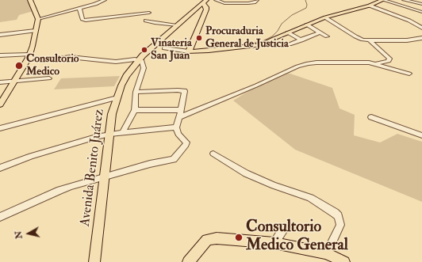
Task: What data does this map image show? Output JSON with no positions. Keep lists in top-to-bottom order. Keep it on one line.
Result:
{"streets":{"main road":["Avenida Benito Juárez"]},"places":["Procuraduria General de Justicia","Vinateria San Juan","Consultorio Medico","Consultorio Medico General"],"north":"left"}
